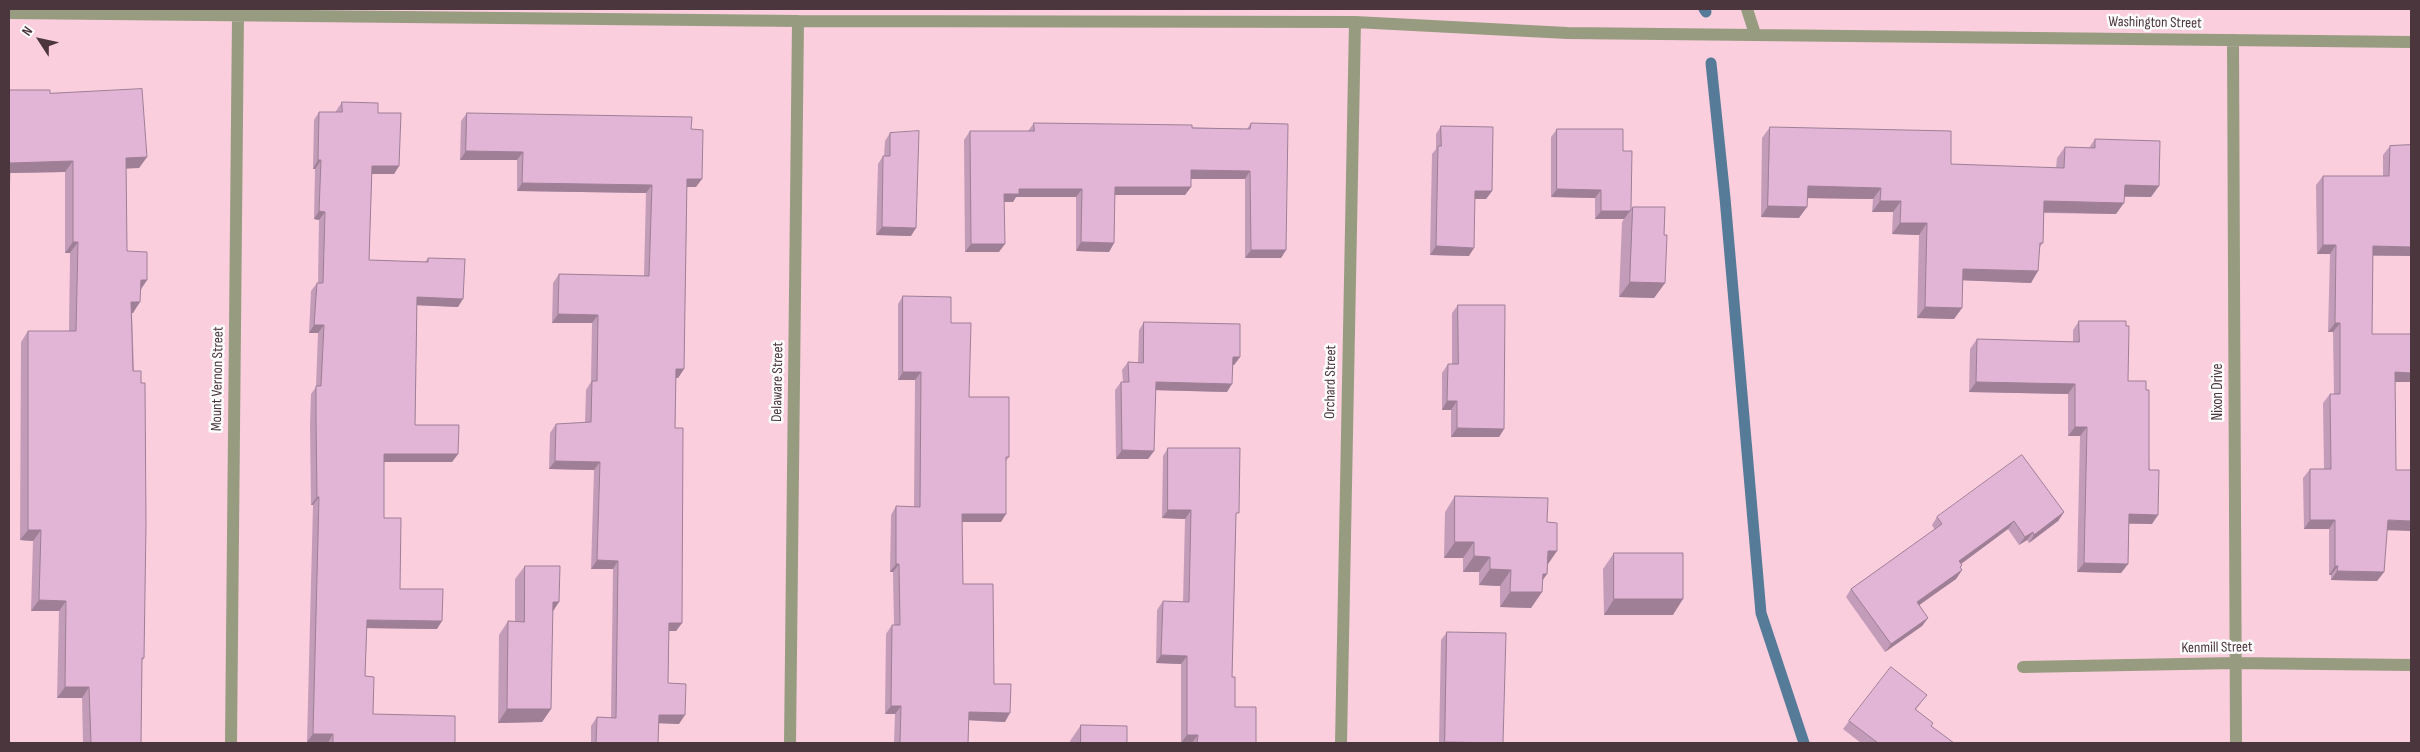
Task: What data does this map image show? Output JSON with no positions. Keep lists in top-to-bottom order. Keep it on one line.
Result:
{"streets":{"street":["Washington Street","Mount Vernon Street","Delaware Street","Orchard Street","Nixon Drive","Kenmill Street"]},"crossings":[["Washington Street","Mount Vernon Street"],["Washington Street","Delaware Street"],["Washington Street","Orchard Street"],["Washington Street","Nixon Drive"],["Nixon Drive","Kenmill Street"]],"north":"top left"}
